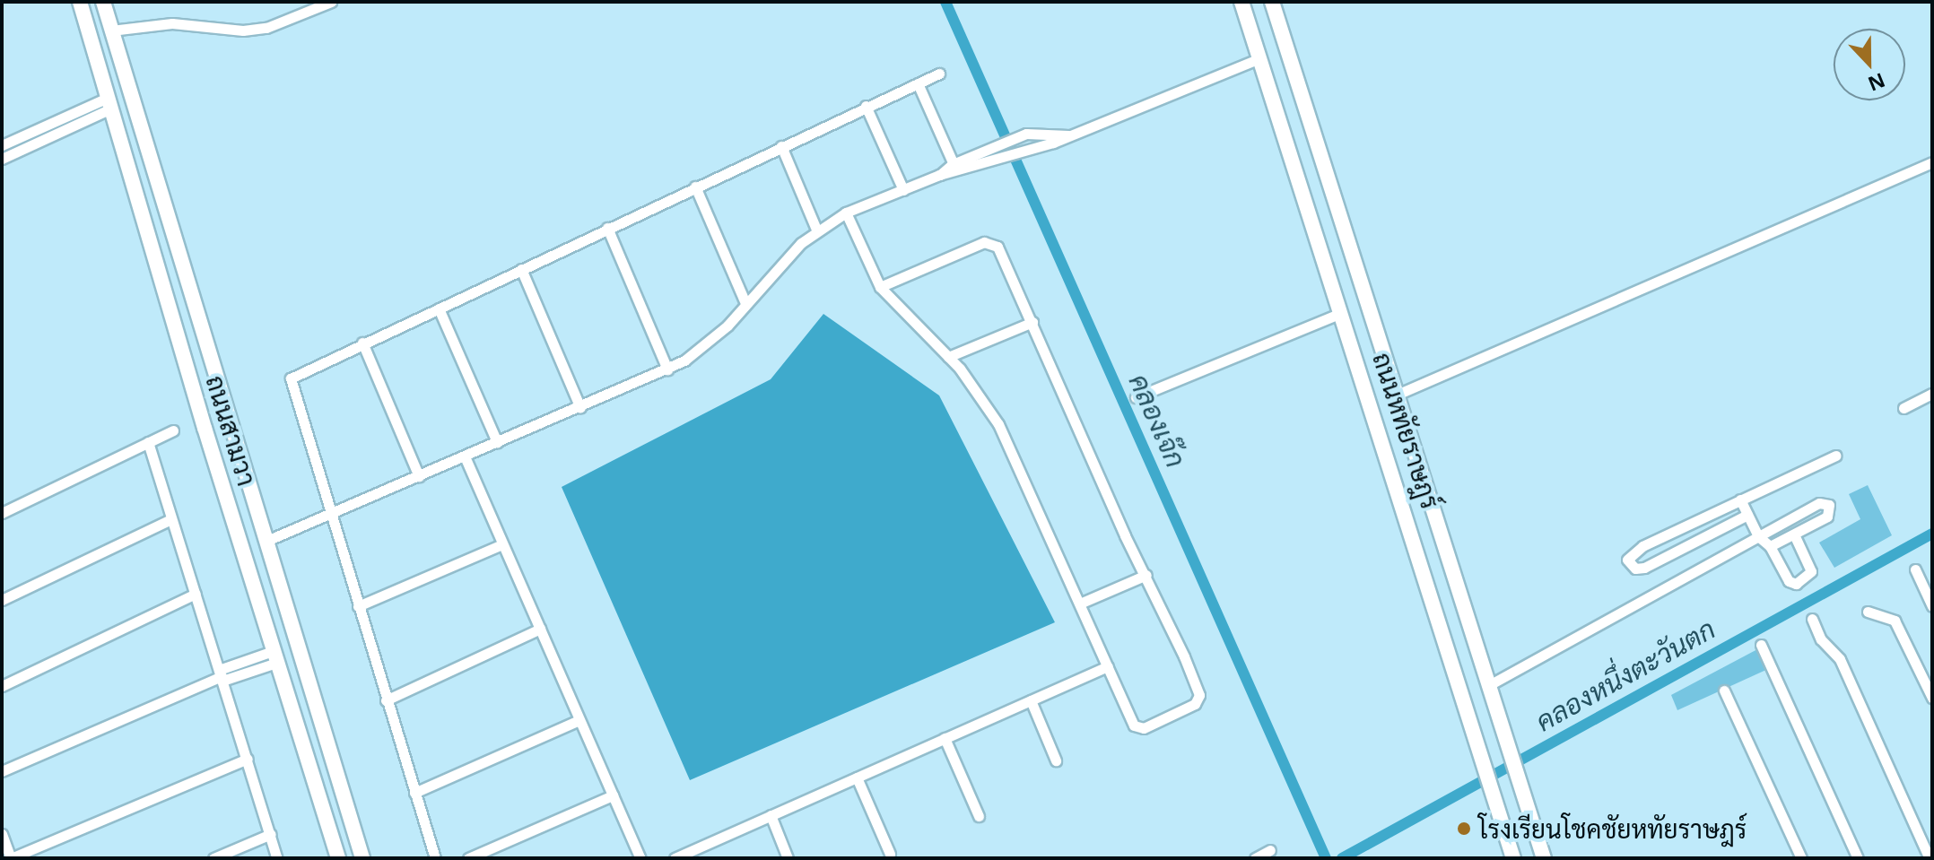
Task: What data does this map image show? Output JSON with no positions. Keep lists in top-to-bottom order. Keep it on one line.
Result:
{"streets":{"street":["ถนนสามวา","ถนนหทัยราษฎร์"]},"water":["คลองเจ๊ก","คลองหนึ่งตะวันตก"],"places":["โรงเรียนโชคชัยหทัยราษฎร์"],"north":"bottom"}
